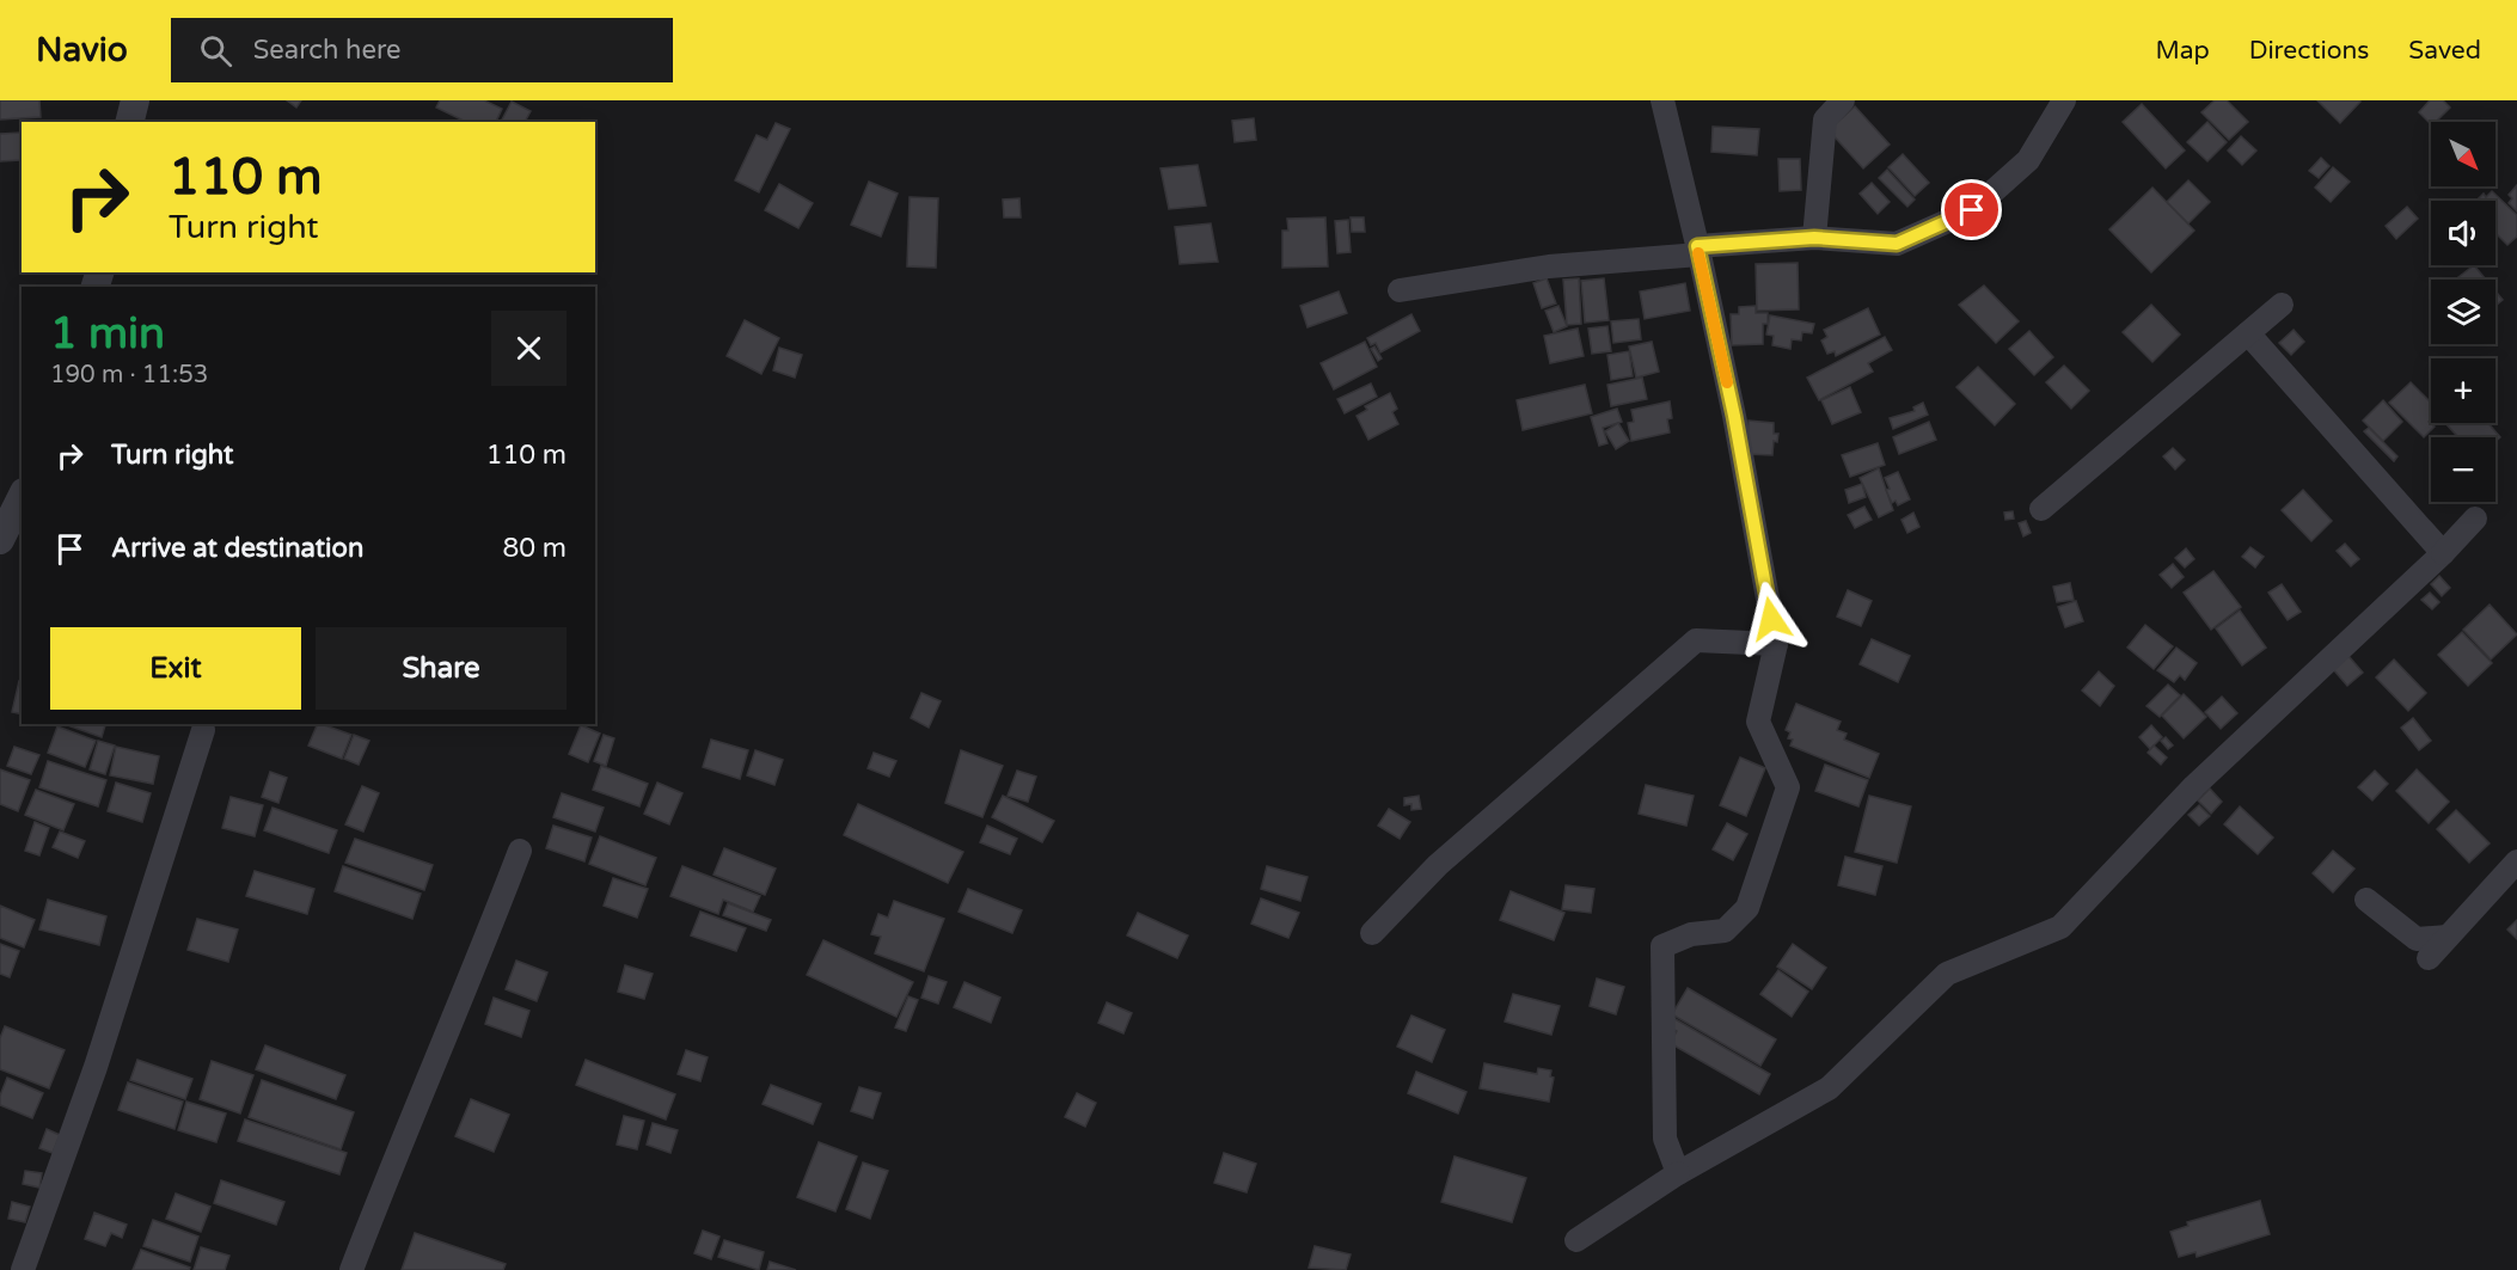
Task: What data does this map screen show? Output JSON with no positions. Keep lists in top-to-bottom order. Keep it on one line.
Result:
{"north":"bottom right","page":{"header":"Navio","search":"Search here","nav":["Map","Directions","Saved"],"map_buttons":["+","−"],"turn":["110 m","Turn right"],"heading":["1 min","190 m · 11:53"],"list":[{"name":"Turn right","value":"110 m"},{"name":"Arrive at destination","value":"80 m"}],"buttons":["Exit","Share"]}}
